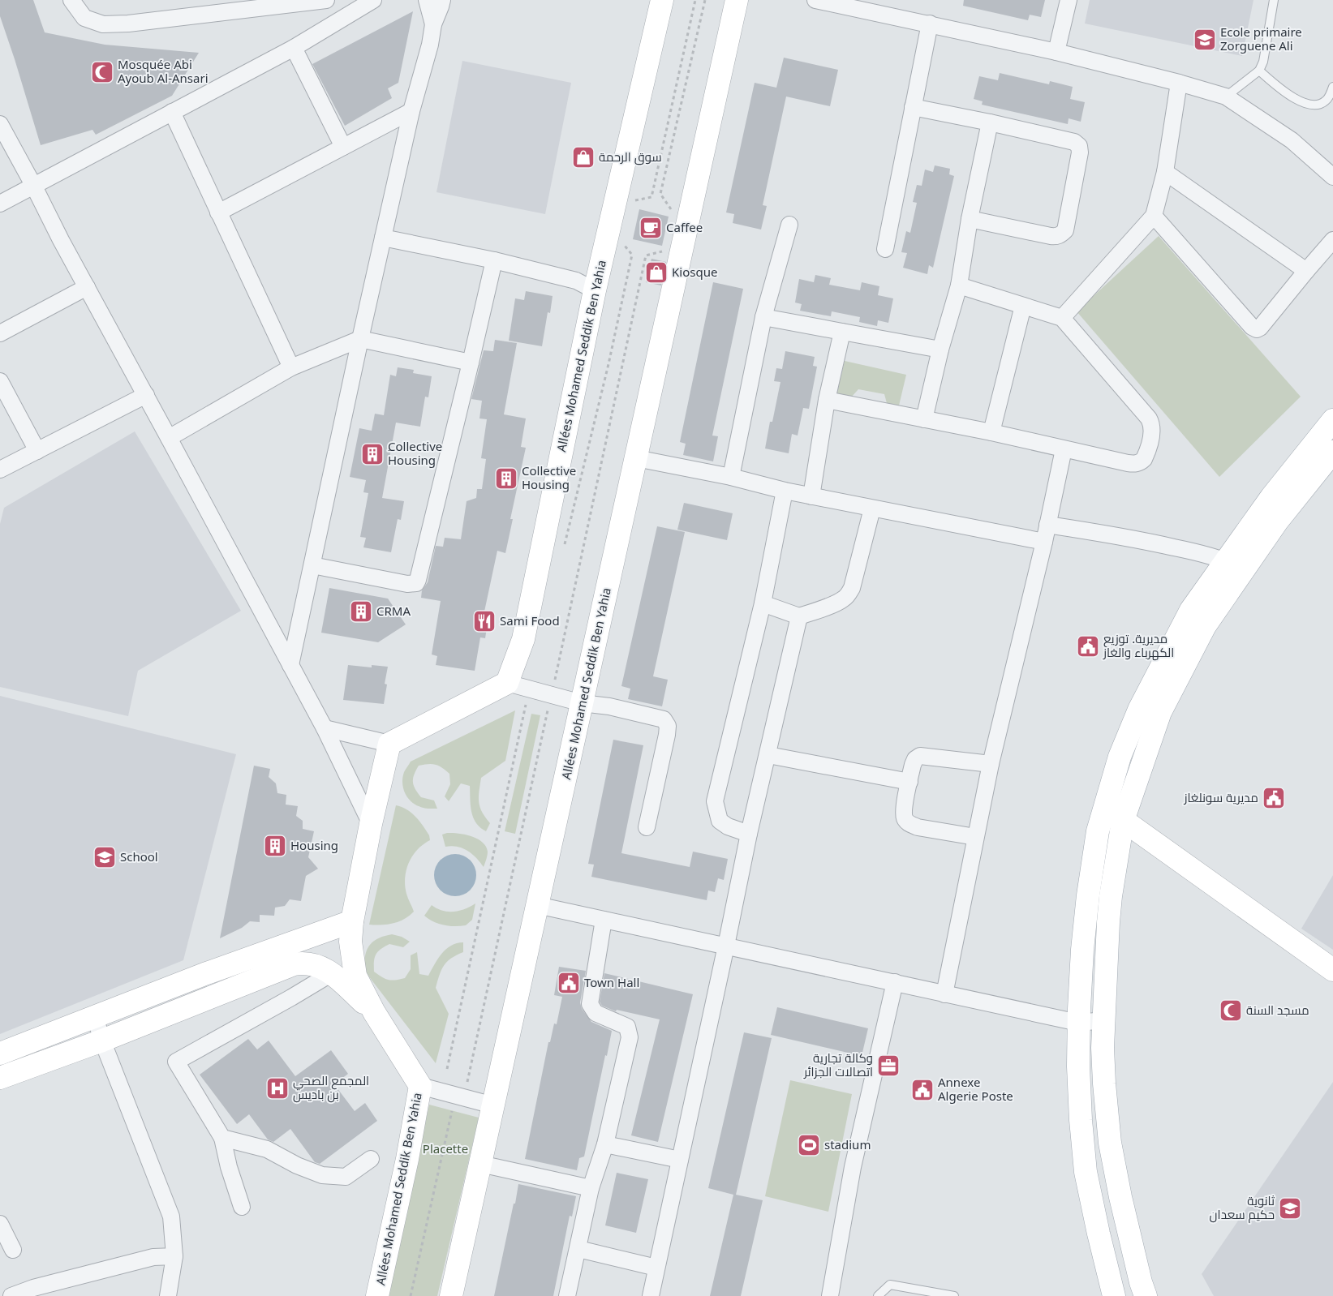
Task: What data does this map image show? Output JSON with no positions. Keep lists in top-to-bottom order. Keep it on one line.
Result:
{"streets":{"street":["Allées Mohamed Seddik Ben Yahia"]},"parks":["Placette"],"places":{"school or university":["Ecole primaire Zorguene Ali","School","ثانوية حكيم سعدان"],"mosque":["Mosquée Abi Ayoub Al-Ansari","مسجد السنة"],"shop":["سوق الرحمة","Kiosque"],"cafe":["Caffee"],"building":["ِCollective Housing","Collective Housing","CRMA","Housing"],"restaurant":["Sami Food"],"public building":["مديرية. توزيع الكهرباء والغاز","مديرية سونلغاز","Town Hall","Annexe Algerie Poste"],"office":["وكالة تجارية اتصالات الجزائر"],"hospital":["المجمع الصحي بن باديس"],"sports":["stadium"]}}
